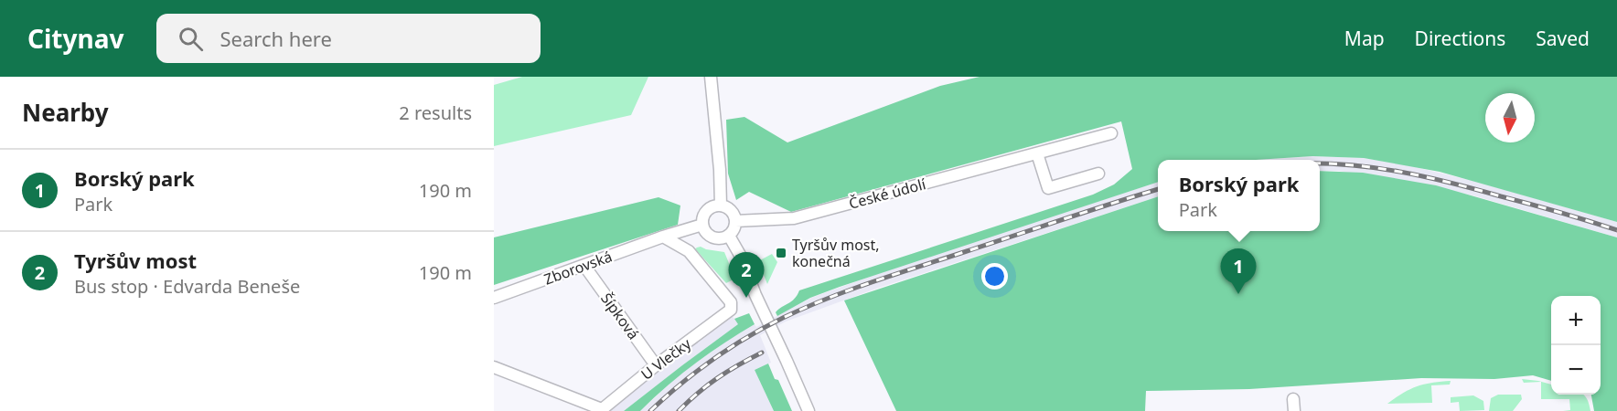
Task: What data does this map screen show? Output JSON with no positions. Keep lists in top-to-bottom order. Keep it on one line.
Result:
{"streets":{"street":["České údolí","Zborovská","Šípková","U Vlečky"]},"crossings":[["České údolí","Zborovská"],["Zborovská","Šípková"],["Zborovská","U Vlečky"],["Šípková","U Vlečky"]],"places":{"transit":["Tyršův most, konečná"]},"north":"bottom","page":{"header":"Citynav","search":"Search here","nav":["Map","Directions","Saved"],"heading":["Nearby","2 results"],"list":[{"mark":"1","name":"Borský park","note":"Park","value":"190 m"},{"mark":"2","name":"Tyršův most","note":"Bus stop · Edvarda Beneše","value":"190 m"}],"popup":["Borský park","Park"],"pins":["1","2"],"map_buttons":["+","−"]}}
